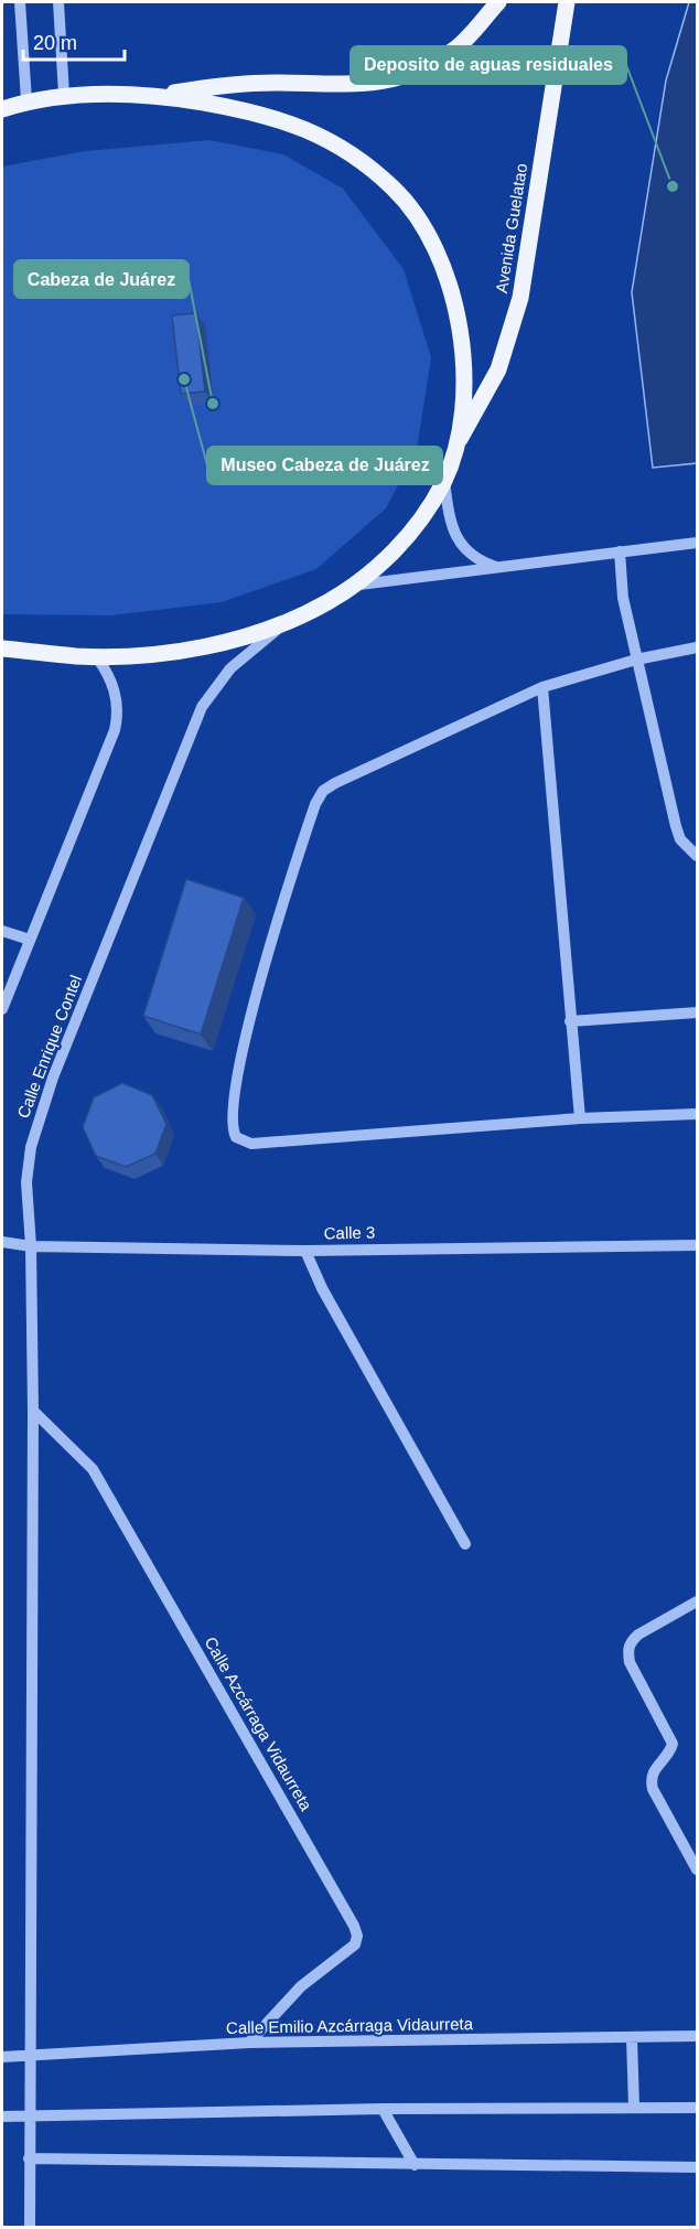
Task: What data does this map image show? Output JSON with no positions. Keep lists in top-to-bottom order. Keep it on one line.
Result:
{"streets":{"main road":["Avenida Guelatao"],"street":["Calle Enrique Contel","Calle 3","Calle Azcárraga Vidaurreta","Calle Emilio Azcárraga Vidaurreta"]},"crossings":[["Calle Enrique Contel","Calle 3"],["Calle Enrique Contel","Calle Azcárraga Vidaurreta"],["Calle Enrique Contel","Calle Emilio Azcárraga Vidaurreta"],["Calle Azcárraga Vidaurreta","Calle Emilio Azcárraga Vidaurreta"]],"places":["Deposito de aguas residuales","Museo Cabeza de Juárez","Cabeza de Juárez"],"scale_bar":"20 m"}
